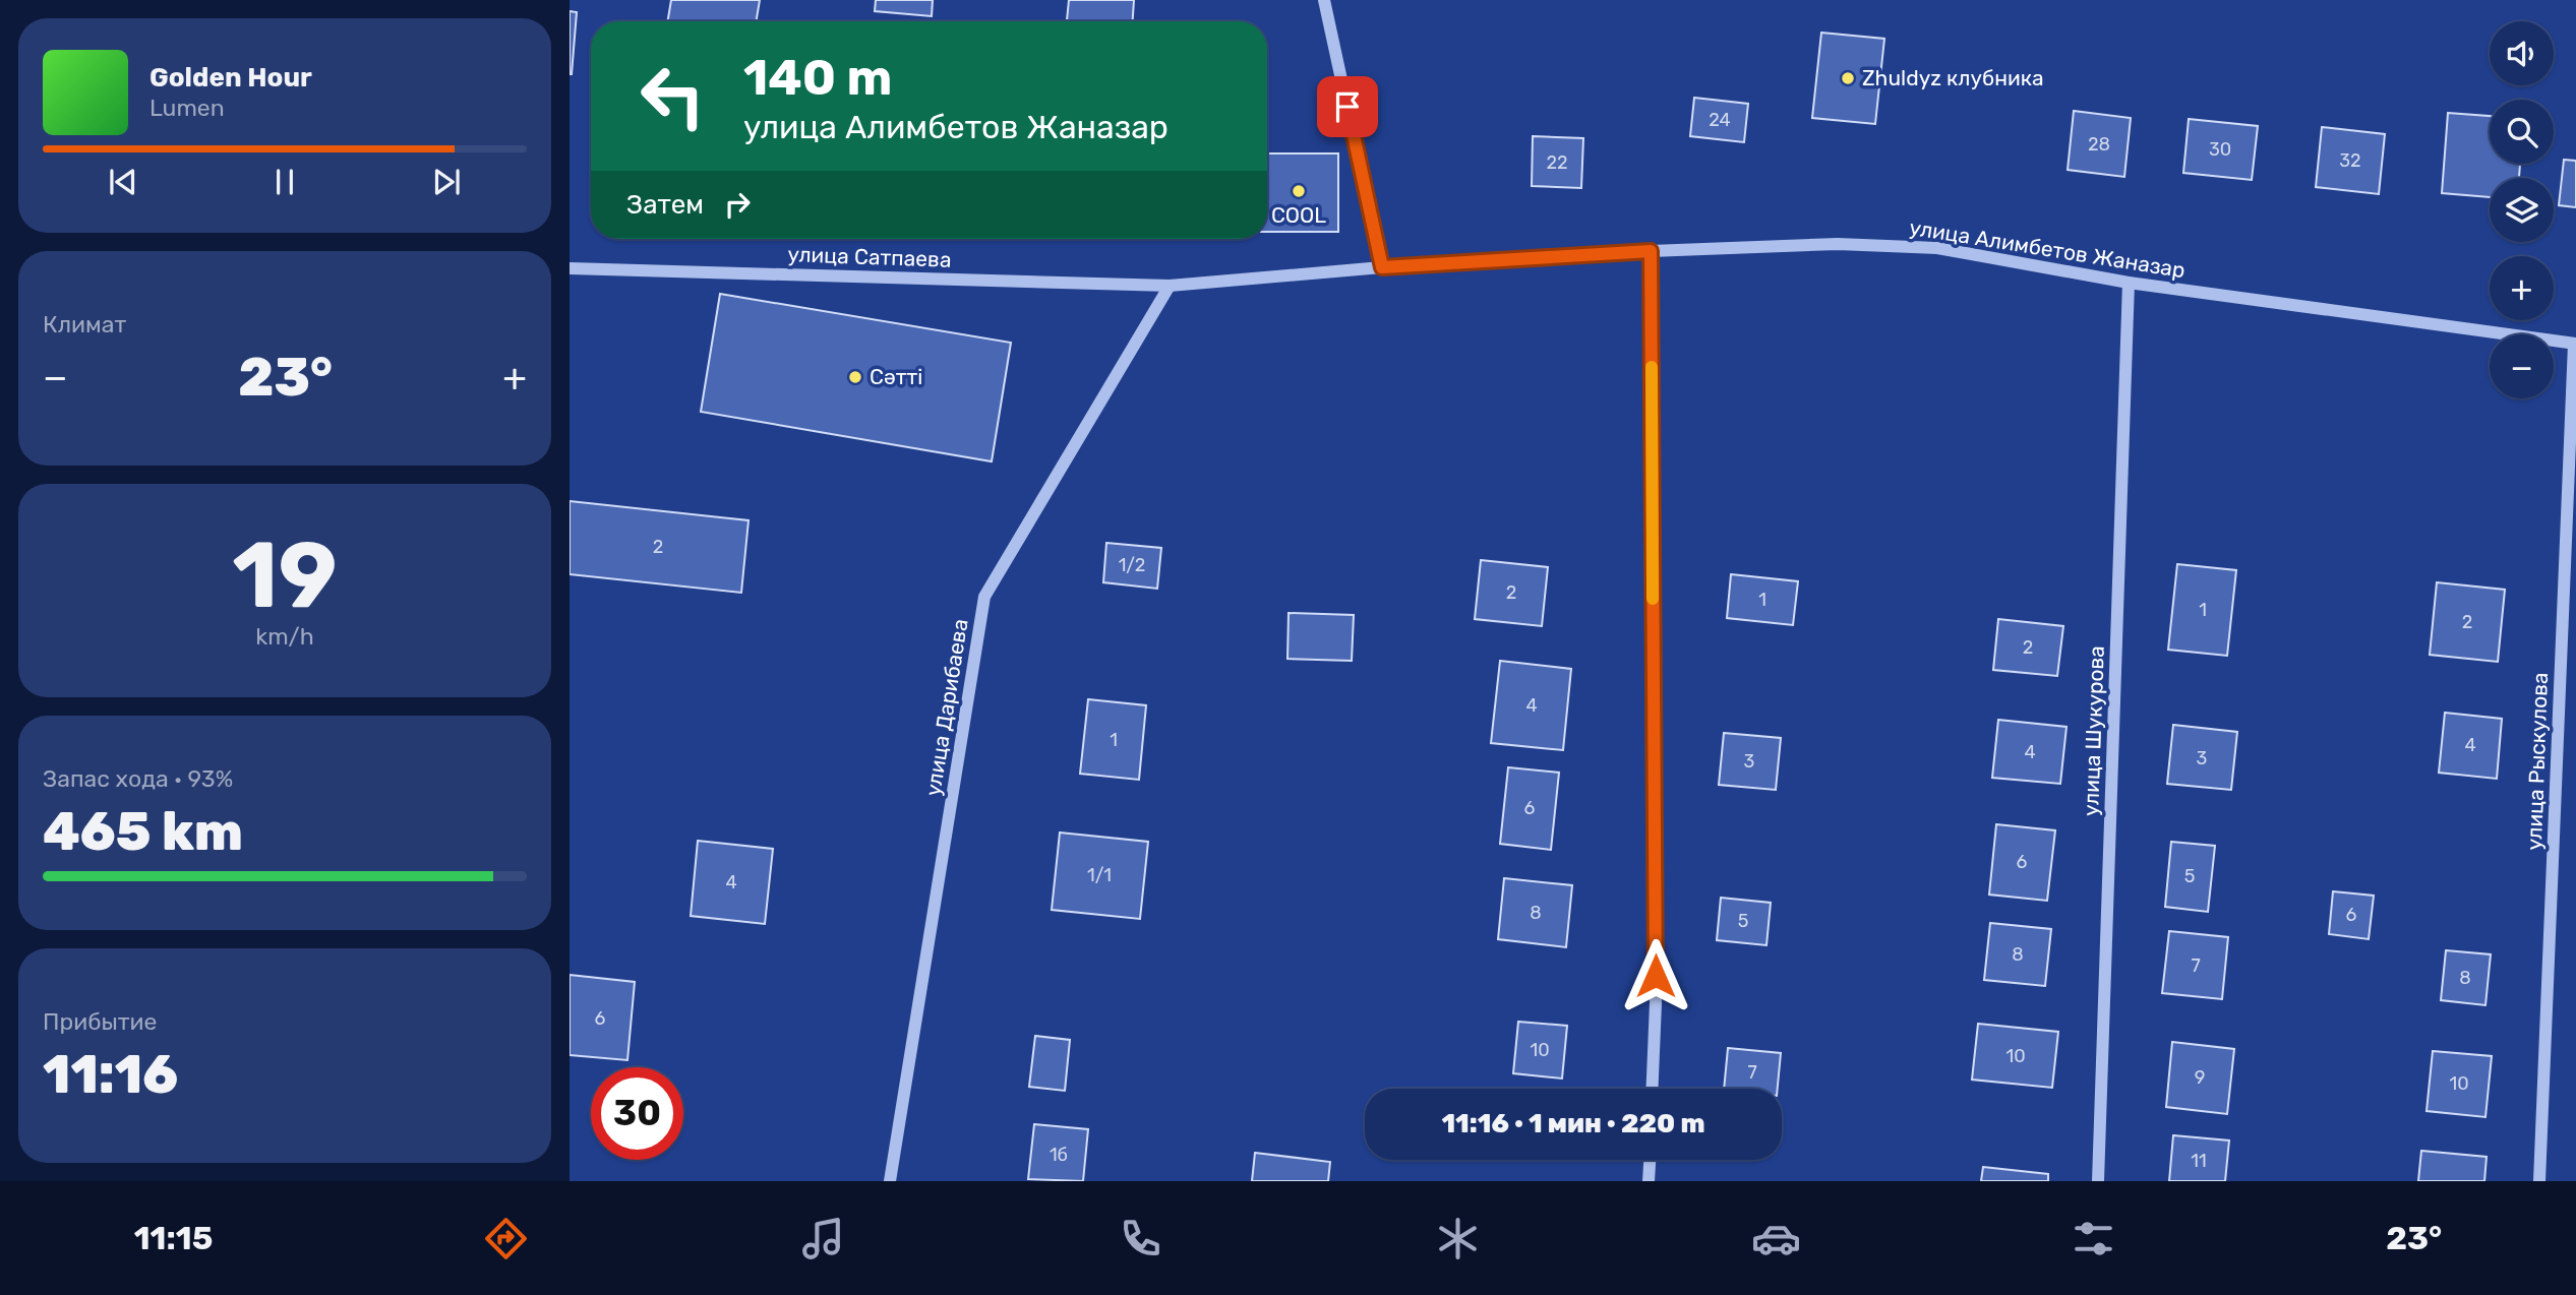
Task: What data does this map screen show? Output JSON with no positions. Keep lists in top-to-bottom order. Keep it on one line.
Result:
{"streets":{"street":["улица Алимбетов Жаназар","улица Сатпаева","улица Дарибаева","улица Шукурова","улица Рыскулова"]},"crossings":[["улица Алимбетов Жаназар","улица Сатпаева"],["улица Алимбетов Жаназар","улица Дарибаева"],["улица Алимбетов Жаназар","улица Шукурова"],["улица Алимбетов Жаназар","улица Рыскулова"],["улица Сатпаева","улица Дарибаева"]],"places":["Zhuldyz клубника","COOL","Сәтті"],"house_numbers":["24","28","30","32","22","2","1/2","2","1","1","2","2","4","1","4","4","3","3","6","6","1/1","5","4","8","6","5","8","7","8","6","10","10","7","9","10","1б","11"],"page":{"map_buttons":["+","−"],"turn":["140 m","улица Алимбетов Жаназар"],"song":["Golden Hour","Lumen"],"then":"Затем","tile":["Климат",["19","km/h"],["Запас хода · 93%","465 km"],["Прибытие","11:16"]],"heat":["−","23°","+"],"limit":"30","trip":"11:16 · 1 мин · 220 m","tabs":["11:15","23°"]}}
